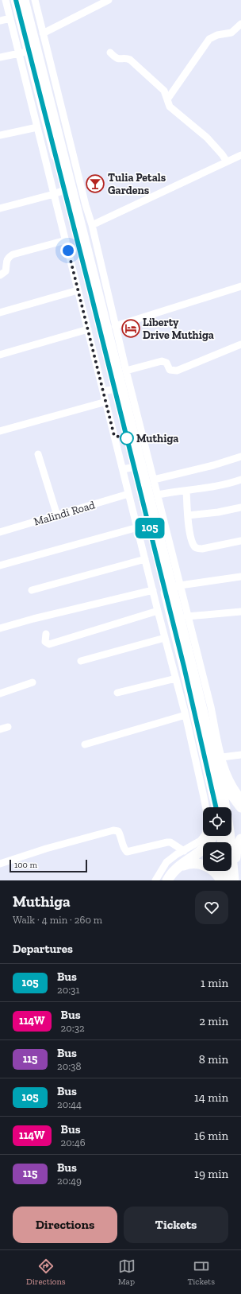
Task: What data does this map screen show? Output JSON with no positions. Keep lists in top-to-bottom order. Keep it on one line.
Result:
{"streets":{"street":["Malindi Road"]},"places":{"bar":["Tulia Petals Gardens"],"hotel":["Liberty Drive Muthiga"],"other":["Muthiga"]},"lines":["bus line 105"],"scale_bar":"100 m","page":{"on_map":"105","scale":"100 m","heading":[["Muthiga","Walk · 4 min · 260 m"],"Departures"],"list":[{"mark":"105","name":"Bus","note":"20:31","value":"1 min"},{"mark":"114W","name":"Bus","note":"20:32","value":"2 min"},{"mark":"115","name":"Bus","note":"20:38","value":"8 min"},{"mark":"105","name":"Bus","note":"20:44","value":"14 min"},{"mark":"114W","name":"Bus","note":"20:46","value":"16 min"},{"mark":"115","name":"Bus","note":"20:49","value":"19 min"}],"buttons":["Directions","Tickets"],"tabs":["Directions","Map","Tickets"]}}
